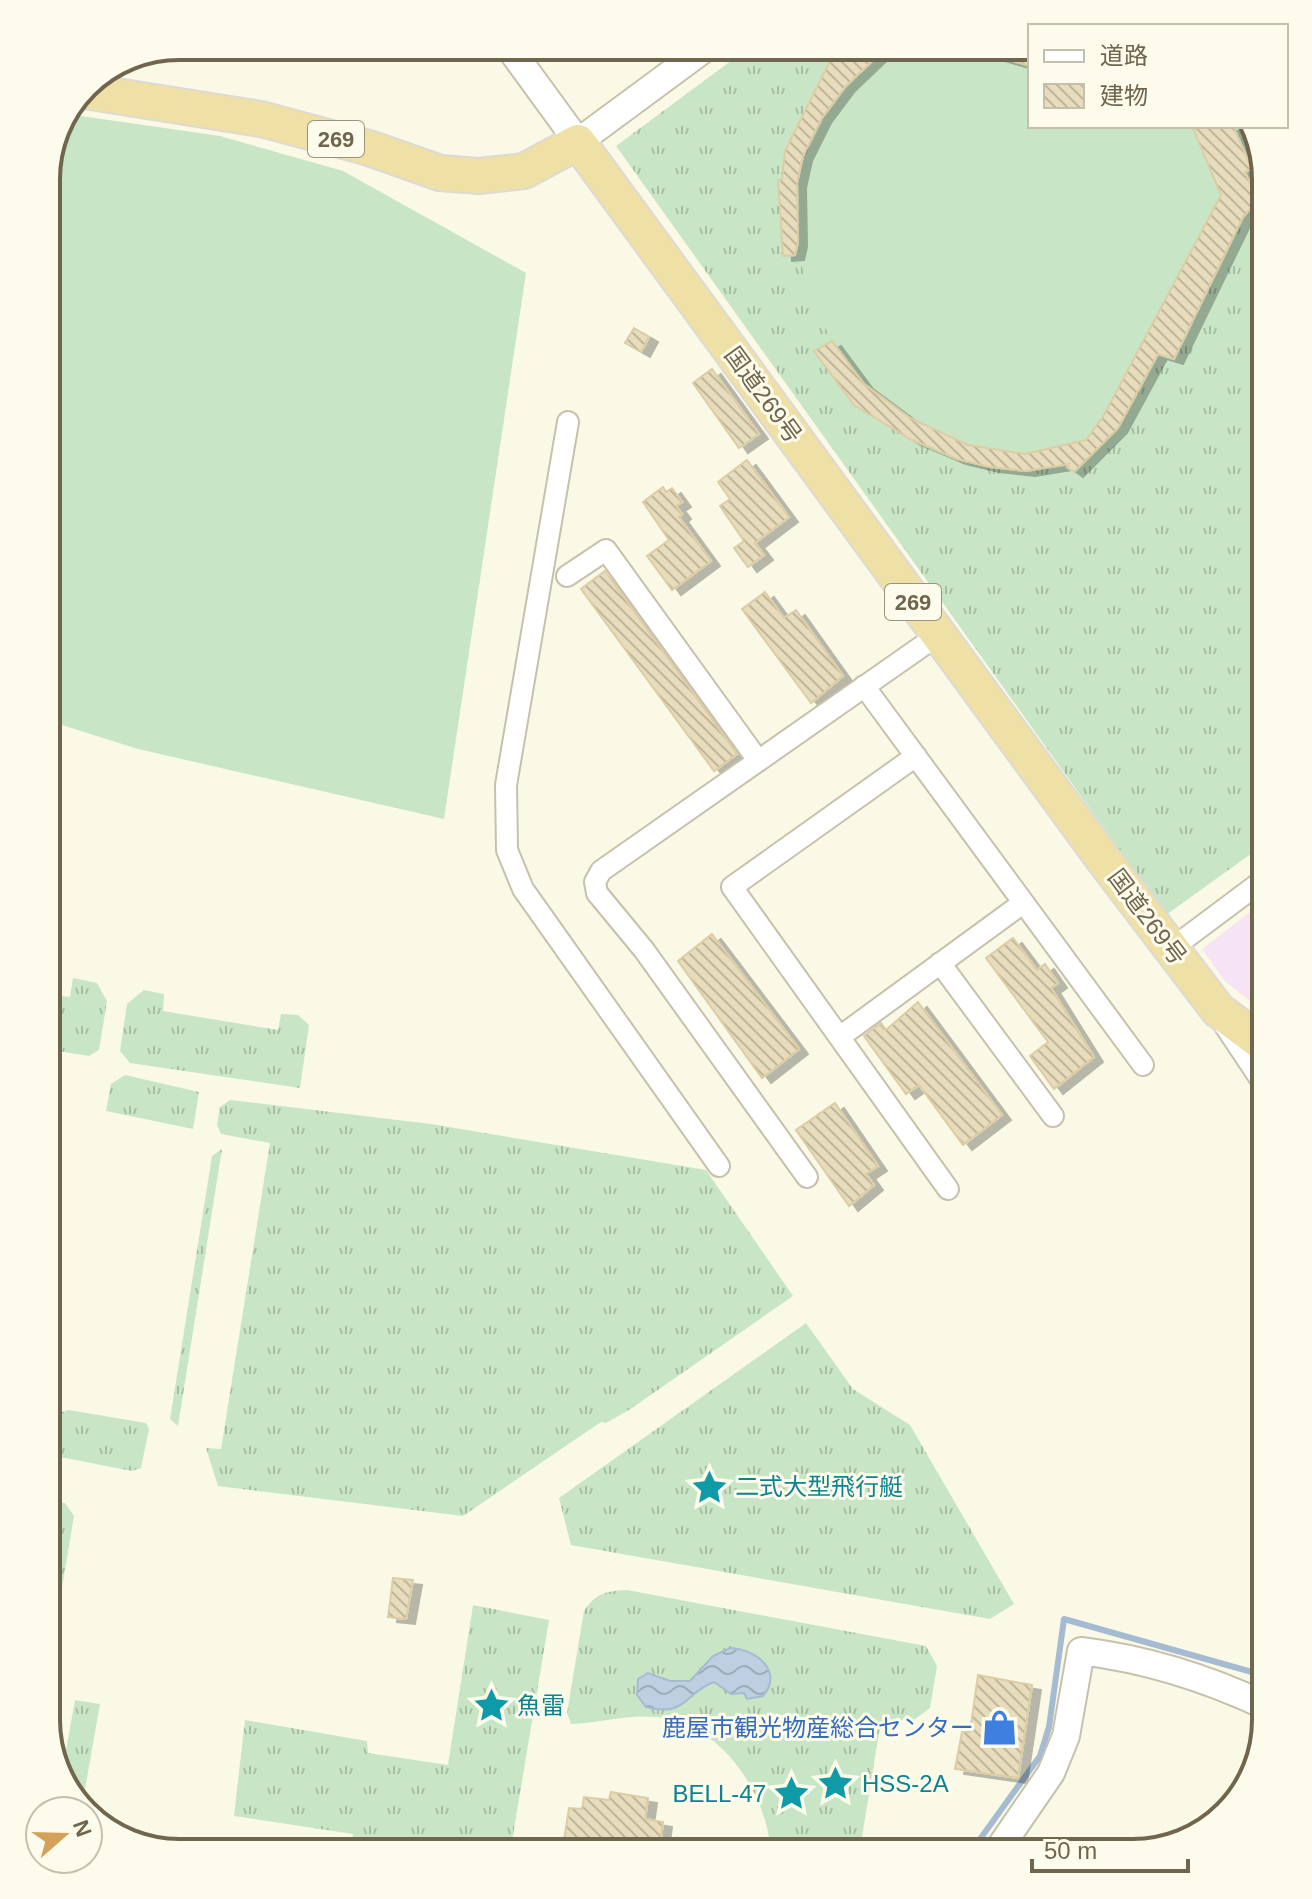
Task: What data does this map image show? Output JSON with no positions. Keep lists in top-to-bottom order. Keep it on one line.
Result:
{"streets":{"highway":["269","国道269号"]},"crossings":[["269","国道269号"]],"places":{"place":["二式大型飛行艇","魚雷","HSS-2A","BELL-47"],"shop":["鹿屋市観光物産総合センター"]},"legend":["道路","建物"],"scale_bar":"50 m","north":"right"}
